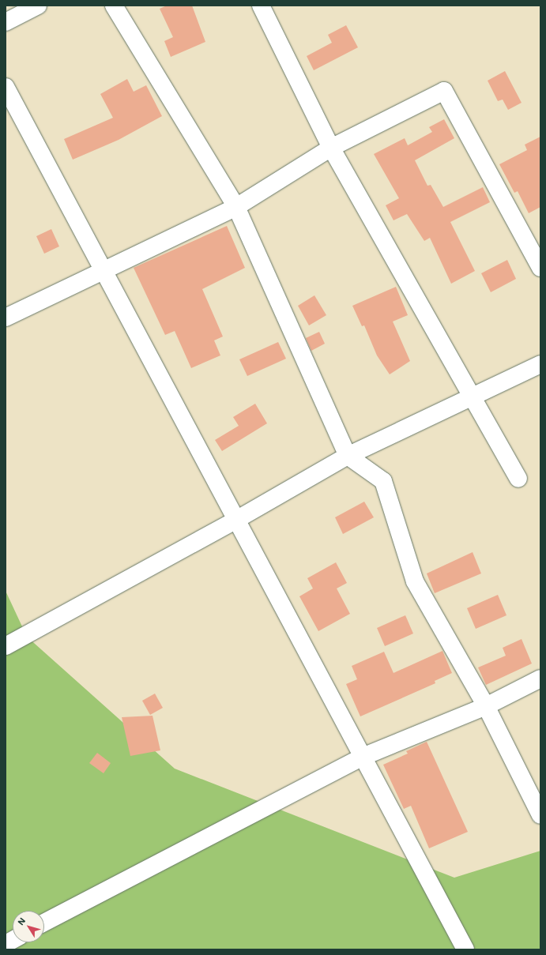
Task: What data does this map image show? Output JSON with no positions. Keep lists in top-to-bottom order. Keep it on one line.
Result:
{"north":"top left"}
